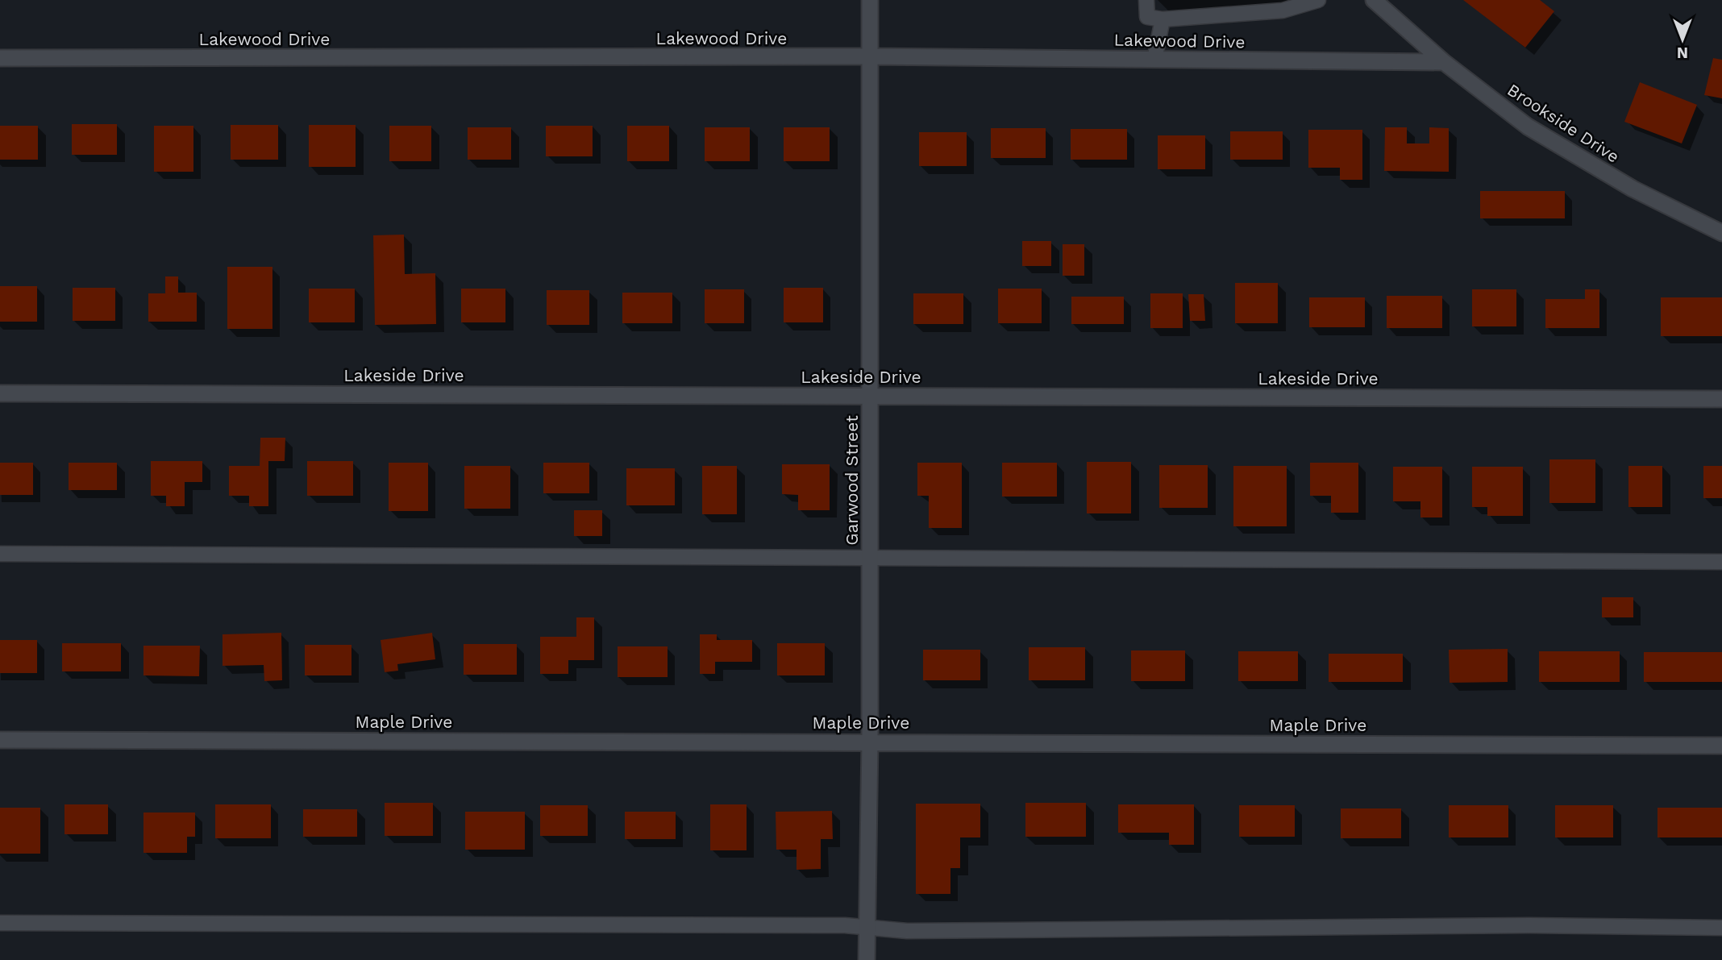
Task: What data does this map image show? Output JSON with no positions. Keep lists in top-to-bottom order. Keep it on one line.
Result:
{"streets":{"street":["Lakewood Drive","Brookside Drive","Lakeside Drive","Garwood Street","Maple Drive"]},"crossings":[["Lakewood Drive","Brookside Drive"],["Lakewood Drive","Garwood Street"],["Lakeside Drive","Garwood Street"],["Garwood Street","Maple Drive"]],"north":"bottom"}
